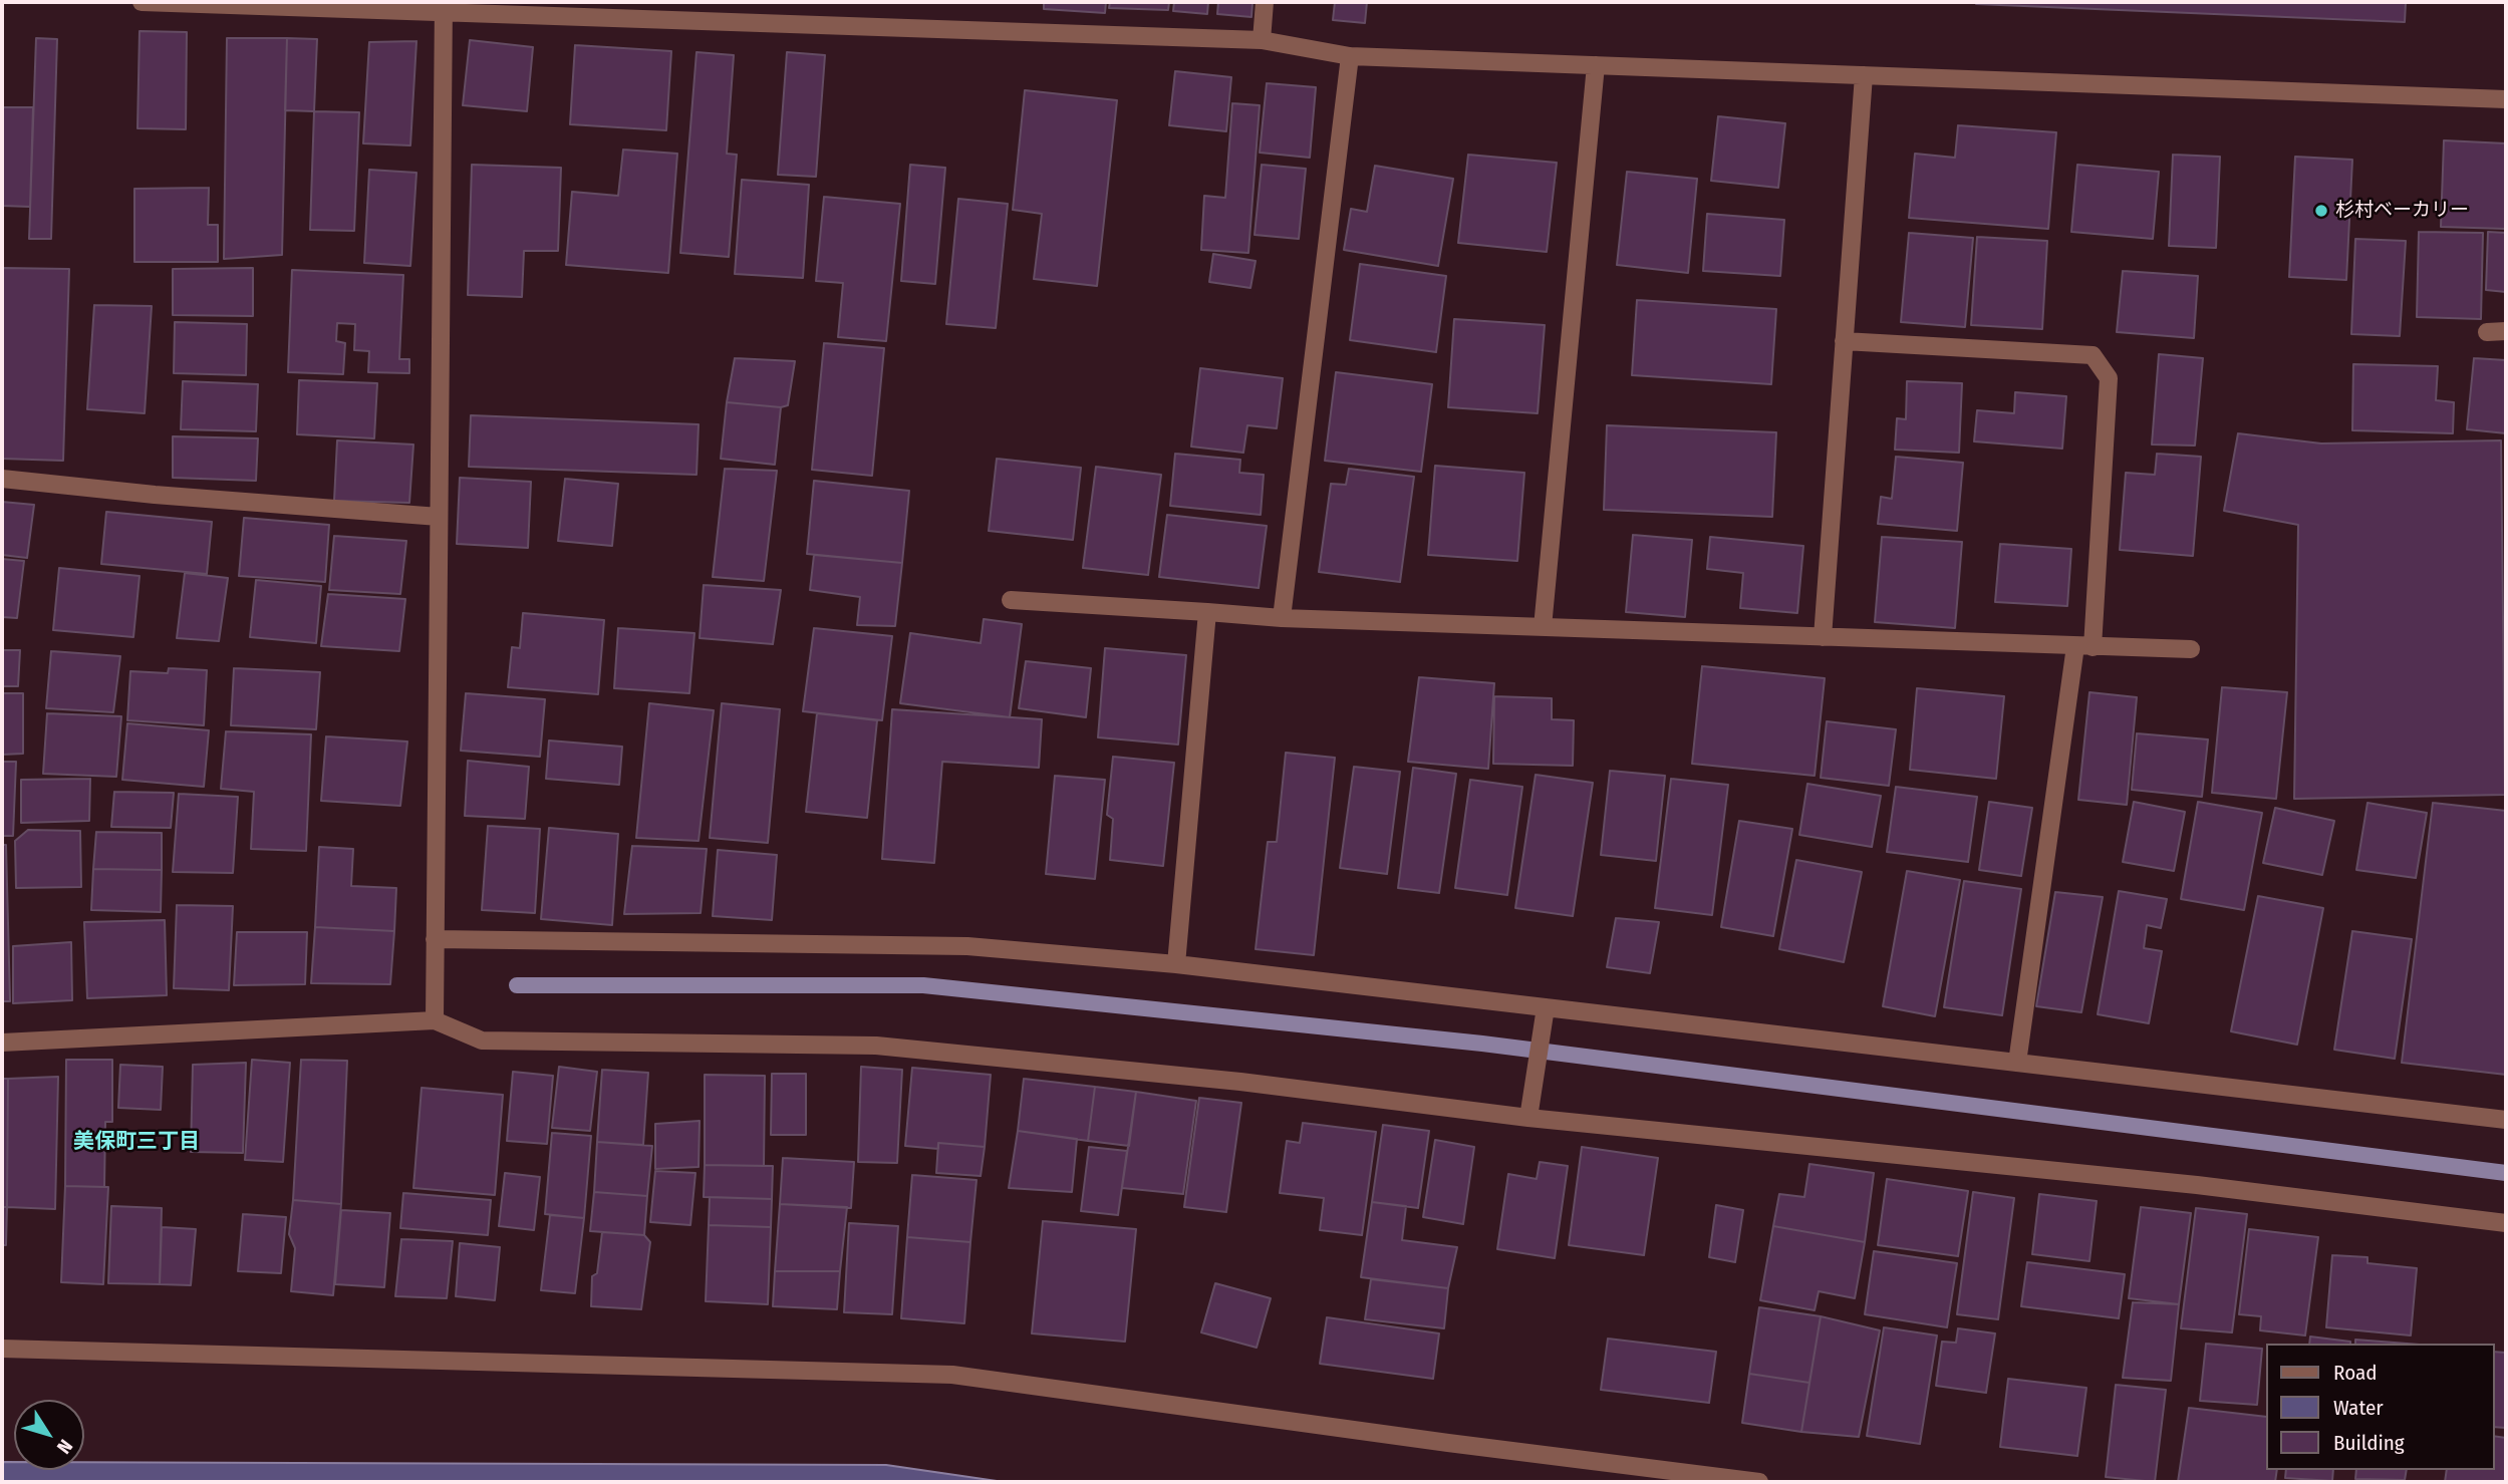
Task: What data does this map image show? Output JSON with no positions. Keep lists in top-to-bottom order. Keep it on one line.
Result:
{"districts":["美保町三丁目"],"places":["杉村ベーカリー"],"legend":["Road","Water","Building"],"north":"bottom right"}
